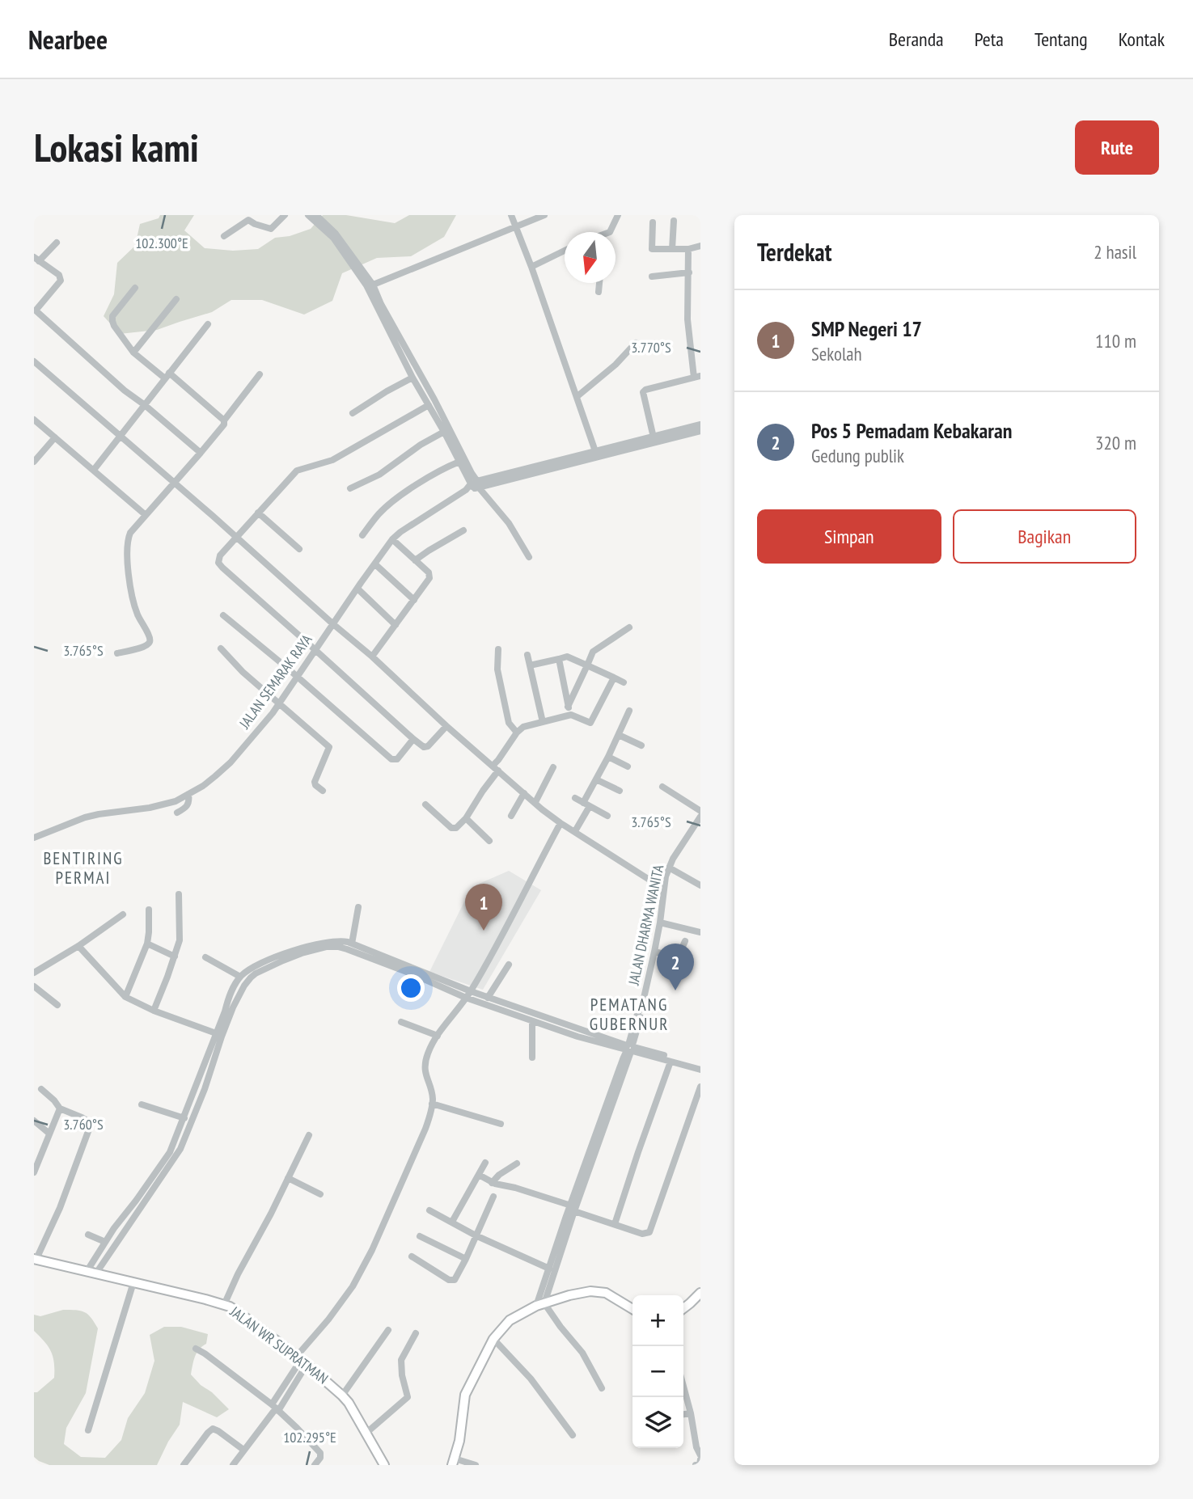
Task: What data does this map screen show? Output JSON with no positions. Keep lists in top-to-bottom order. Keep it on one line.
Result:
{"streets":{"highway":["JALAN WR SUPRATMAN"],"street":["JALAN SEMARAK RAYA","JALAN DHARMA WANITA"]},"districts":["BENTIRING PERMAI","PEMATANG GUBERNUR"],"north":"bottom","page":{"header":"Nearbee","nav":["Beranda","Peta","Tentang","Kontak"],"buttons":["Rute",["Simpan","Bagikan"]],"title":"Lokasi kami","heading":["Terdekat","2 hasil"],"list":[{"mark":"1","name":"SMP Negeri 17","note":"Sekolah","value":"110 m"},{"mark":"2","name":"Pos 5 Pemadam Kebakaran","note":"Gedung publik","value":"320 m"}],"pins":["1","2"],"map_buttons":["+","−"]},"coordinates":["102.300°E","3.770°S","3.765°S","3.760°S","102.295°E"]}
